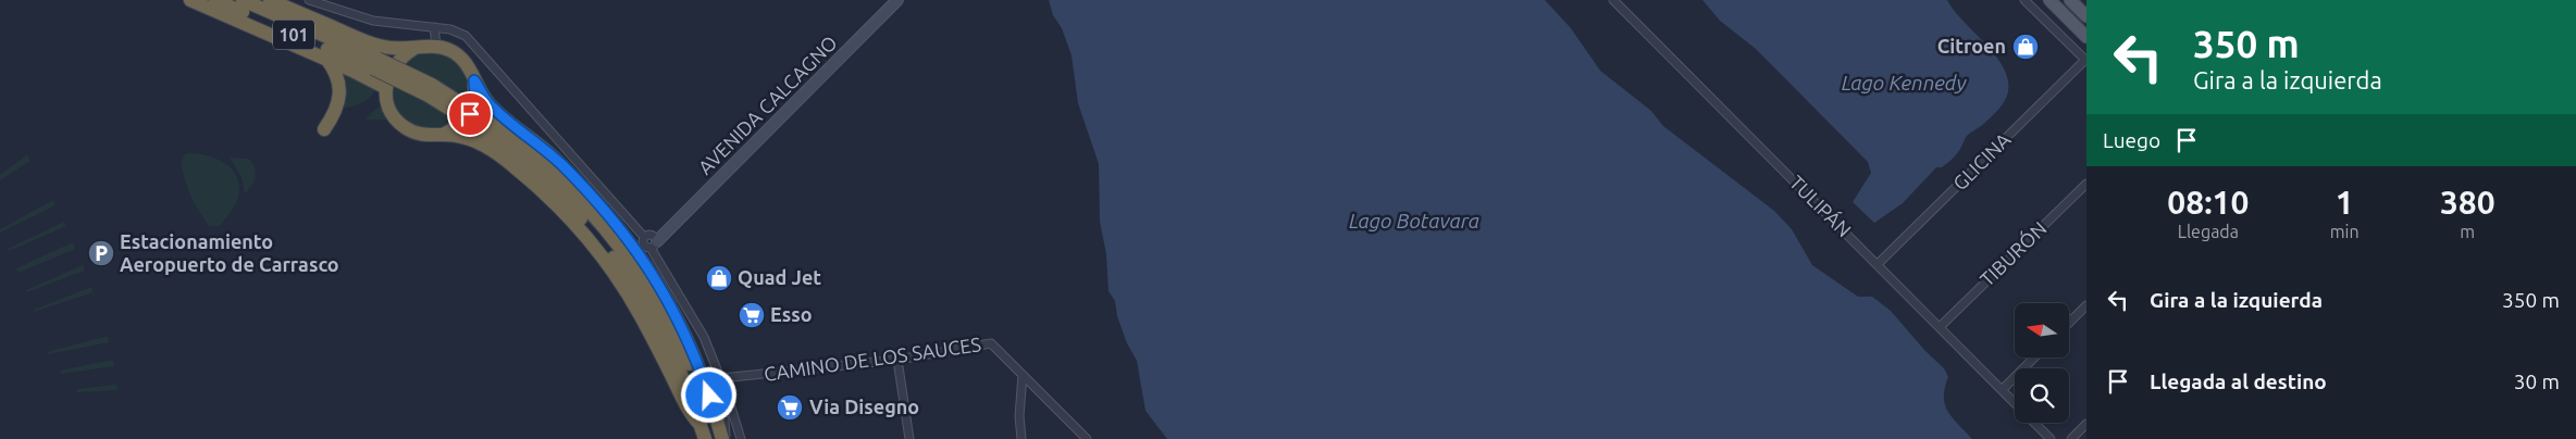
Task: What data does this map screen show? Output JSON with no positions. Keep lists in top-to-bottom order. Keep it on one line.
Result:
{"streets":{"highway":["101"],"street":["AVENIDA CALCAGNO","GLICINA","TULIPÁN","TIBURÓN","CAMINO DE LOS SAUCES"]},"crossings":[["GLICINA","TULIPÁN"],["TULIPÁN","TIBURÓN"]],"water":["Lago Kennedy","Lago Botavara"],"places":{"shop":["Citroen","Quad Jet"],"parking":["Estacionamiento Aeropuerto de Carrasco"],"supermarket":["Esso","Via Disegno"]},"north":"left","page":{"turn":["350 m","Gira a la izquierda"],"then":"Luego","eta":["08:10","Llegada","1","min","380","m"],"list":[{"name":"Gira a la izquierda","value":"350 m"},{"name":"Llegada al destino","value":"30 m"}]}}
